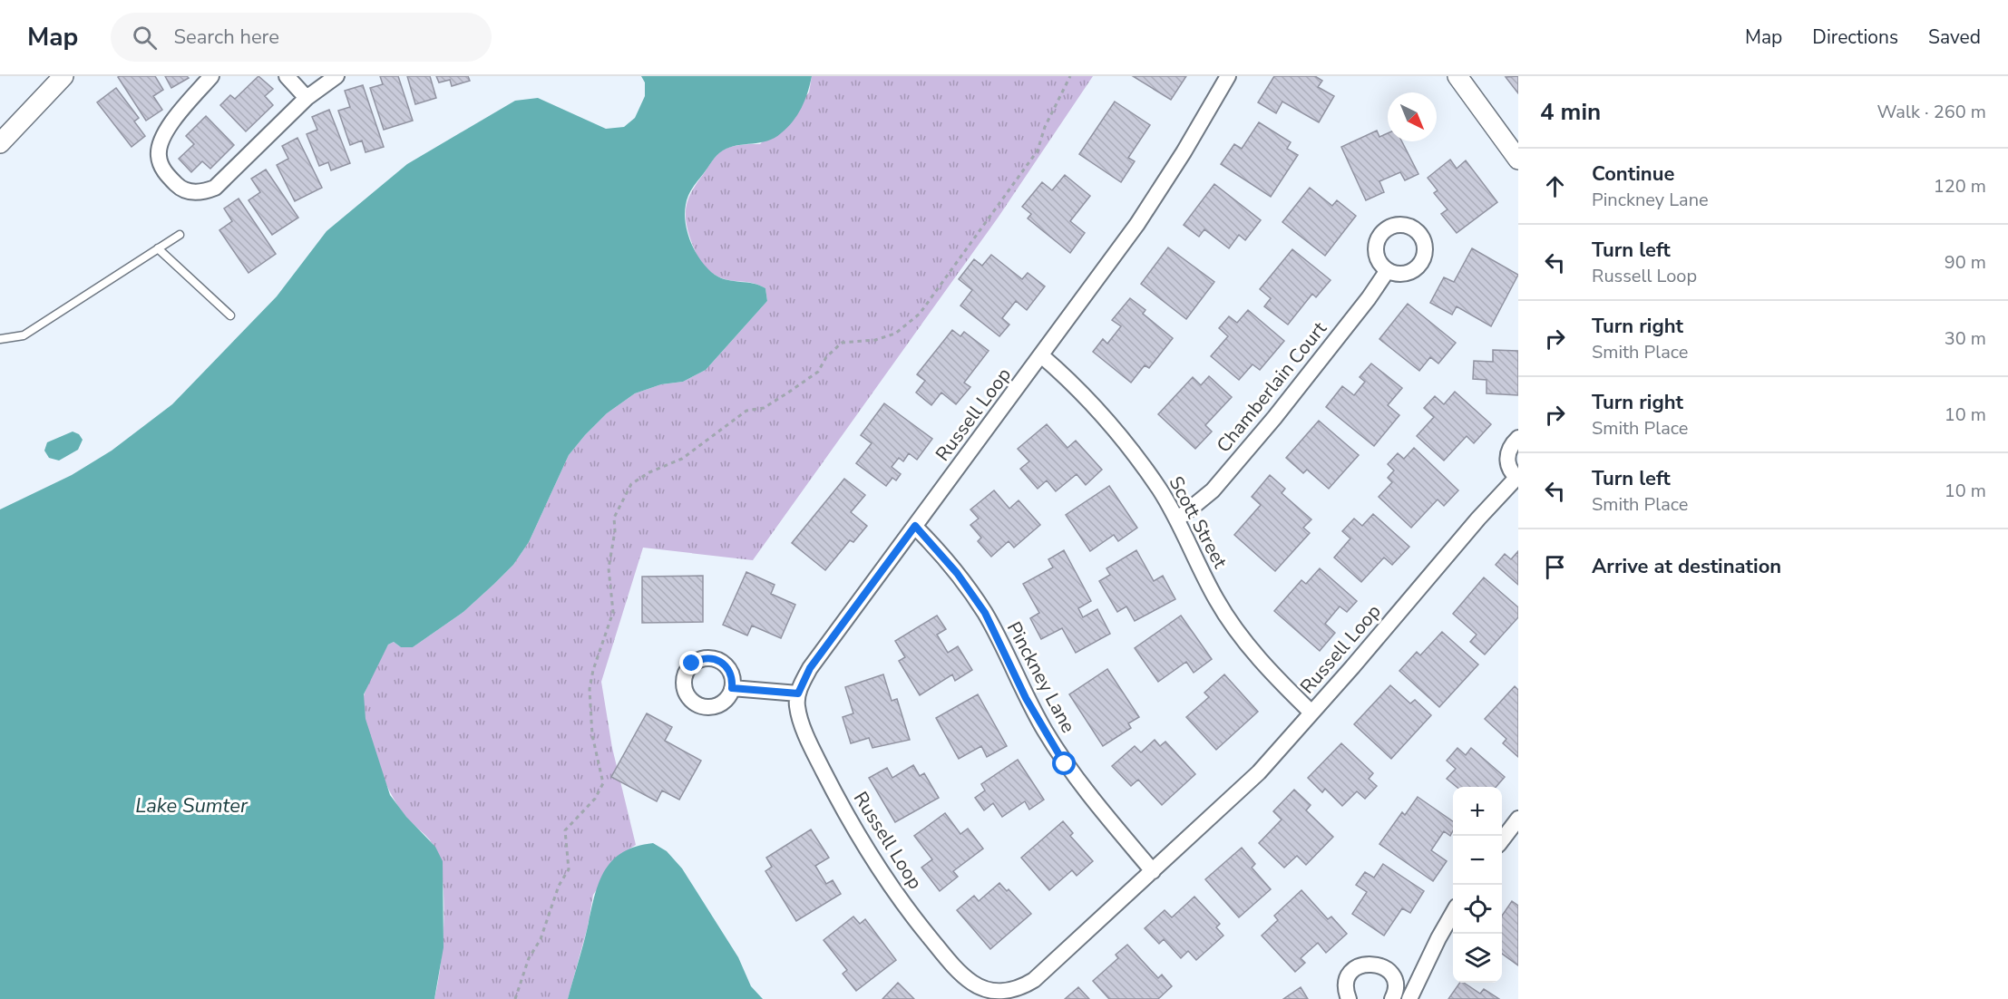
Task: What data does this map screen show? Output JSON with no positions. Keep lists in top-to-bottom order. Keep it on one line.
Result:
{"streets":{"street":["Chamberlain Court","Russell Loop","Scott Street","Pinckney Lane"]},"crossings":[["Chamberlain Court","Scott Street"],["Russell Loop","Scott Street"],["Russell Loop","Pinckney Lane"]],"water":["Lake Sumter"],"north":"bottom right","page":{"header":"Map","search":"Search here","nav":["Map","Directions","Saved"],"heading":["4 min","Walk · 260 m"],"list":[["Continue","Pinckney Lane","120 m"],["Turn left","Russell Loop","90 m"],["Turn right","Smith Place","30 m"],["Turn right","Smith Place","10 m"],["Turn left","Smith Place","10 m"],"Arrive at destination"],"map_buttons":["+","−"]}}
